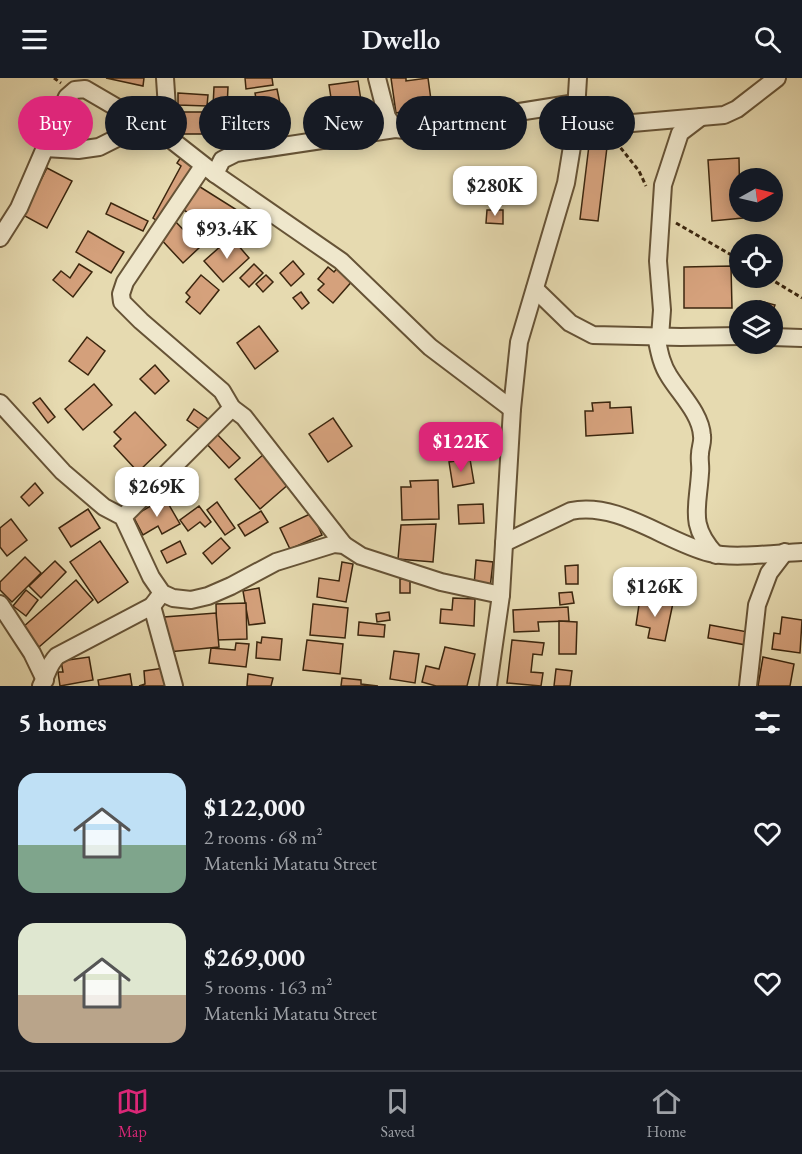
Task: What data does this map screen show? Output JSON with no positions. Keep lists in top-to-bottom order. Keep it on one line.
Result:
{"north":"right","page":{"header":"Dwello","chip":["Buy","Rent","Filters","New","Apartment","House"],"price":["$280K","$93.4K","$122K","$269K","$126K"],"heading":"5 homes","list":[{"name":"$122,000","note":"2 rooms · 68 m² · Matenki Matatu Street"},{"name":"$269,000","note":"5 rooms · 163 m² · Matenki Matatu Street"}],"tabs":["Map","Saved","Home"]}}
